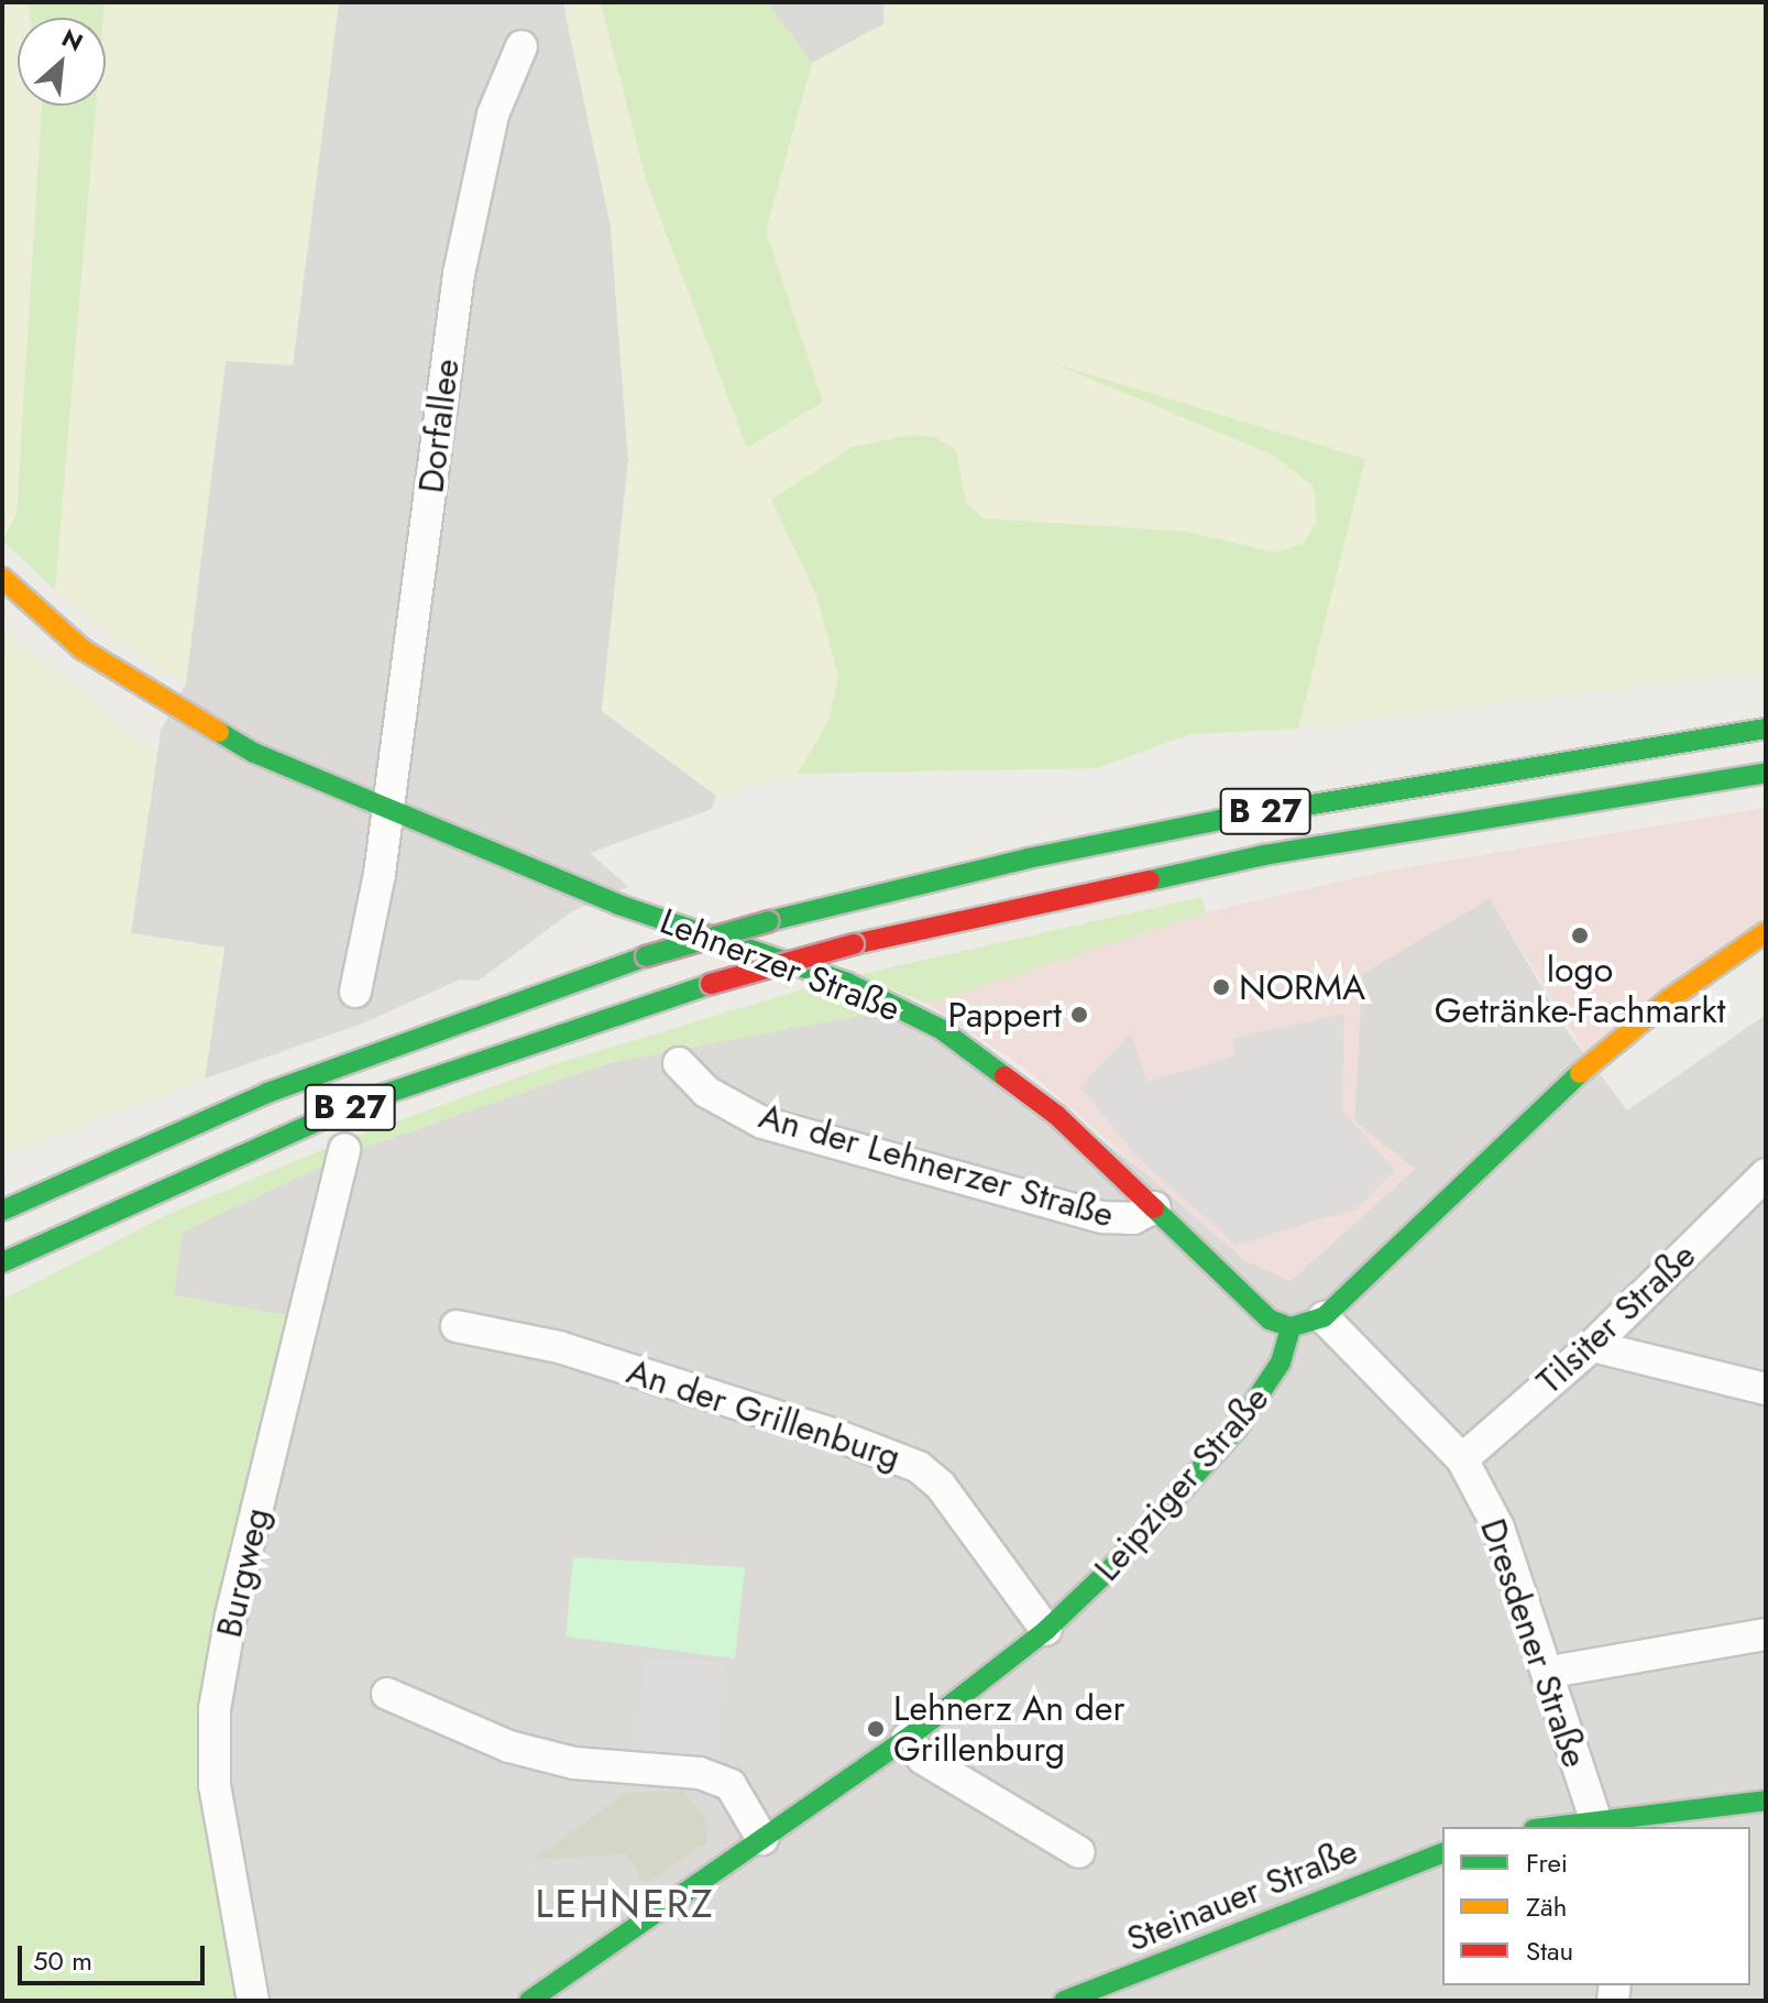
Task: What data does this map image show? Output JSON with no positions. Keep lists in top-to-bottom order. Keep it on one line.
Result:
{"streets":{"main road":["B 27","Lehnerzer Straße","Leipziger Straße","Steinauer Straße"],"street":["Dorfallee","An der Lehnerzer Straße","Tilsiter Straße","An der Grillenburg","Burgweg","Dresdener Straße"]},"crossings":[["Dorfallee","Lehnerzer Straße"],["Lehnerzer Straße","An der Lehnerzer Straße"],["Lehnerzer Straße","Leipziger Straße"],["Tilsiter Straße","Dresdener Straße"],["An der Grillenburg","Leipziger Straße"]],"districts":["LEHNERZ"],"places":["logo Getränke-Fachmarkt","NORMA","Pappert","Lehnerz An der Grillenburg"],"legend":["Frei","Zäh","Stau"],"scale_bar":"50 m","north":"top right"}
